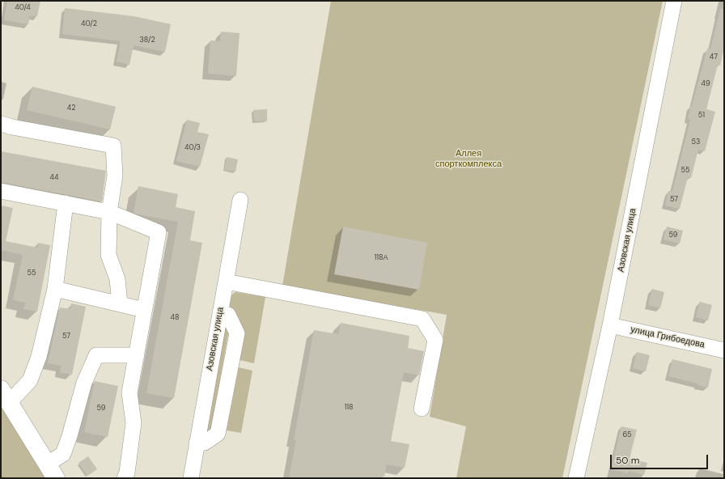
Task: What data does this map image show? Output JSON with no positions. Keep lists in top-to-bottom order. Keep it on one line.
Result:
{"streets":{"street":["Азовская улица","улица Грибоедова"]},"crossings":[["Азовская улица","улица Грибоедова"]],"parks":["Аллея спорткомплекса"],"house_numbers":["40/4","40/2","38/2","47","49","42","51","53","40/3","55","44","57","59","118А","55","48","57","118","59","65"],"scale_bar":"50 m"}
